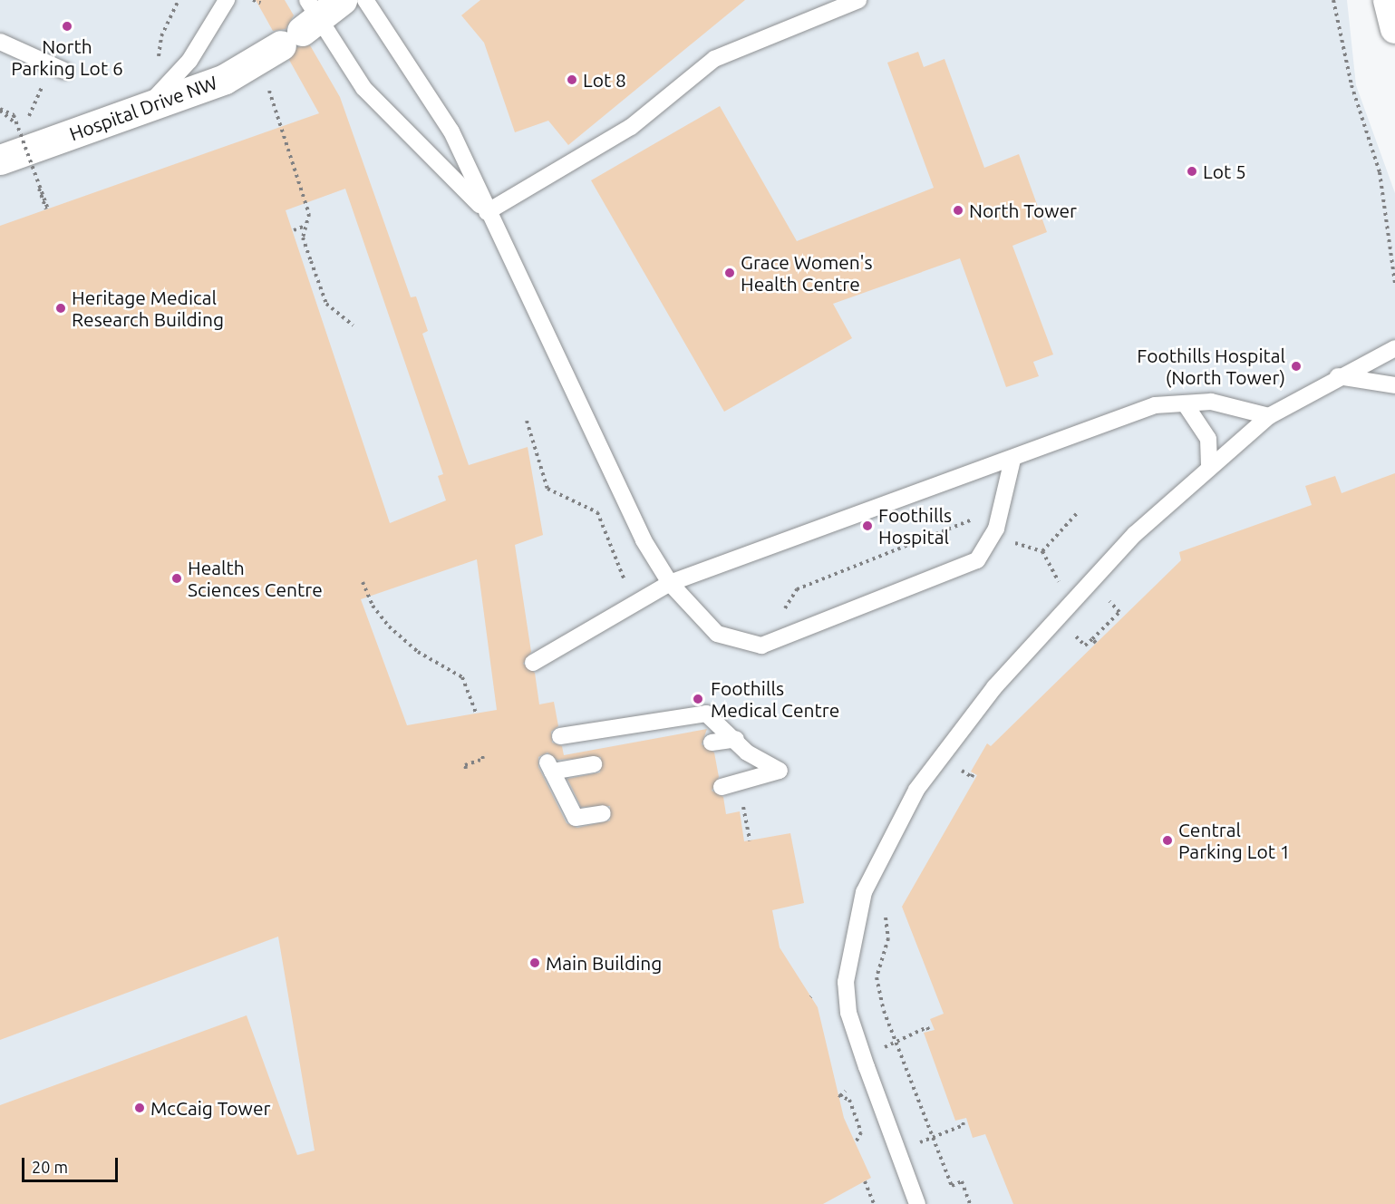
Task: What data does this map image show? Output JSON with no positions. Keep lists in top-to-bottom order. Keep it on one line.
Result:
{"streets":{"street":["Hospital Drive NW"]},"places":["North Parking Lot 6","Lot 8","Lot 5","North Tower","Grace Women's Health Centre","Heritage Medical Research Building","Foothills Hospital (North Tower)","Foothills Hospital","Health Sciences Centre","Foothills Medical Centre","Central Parking Lot 1","Main Building","McCaig Tower"],"scale_bar":"20 m"}
